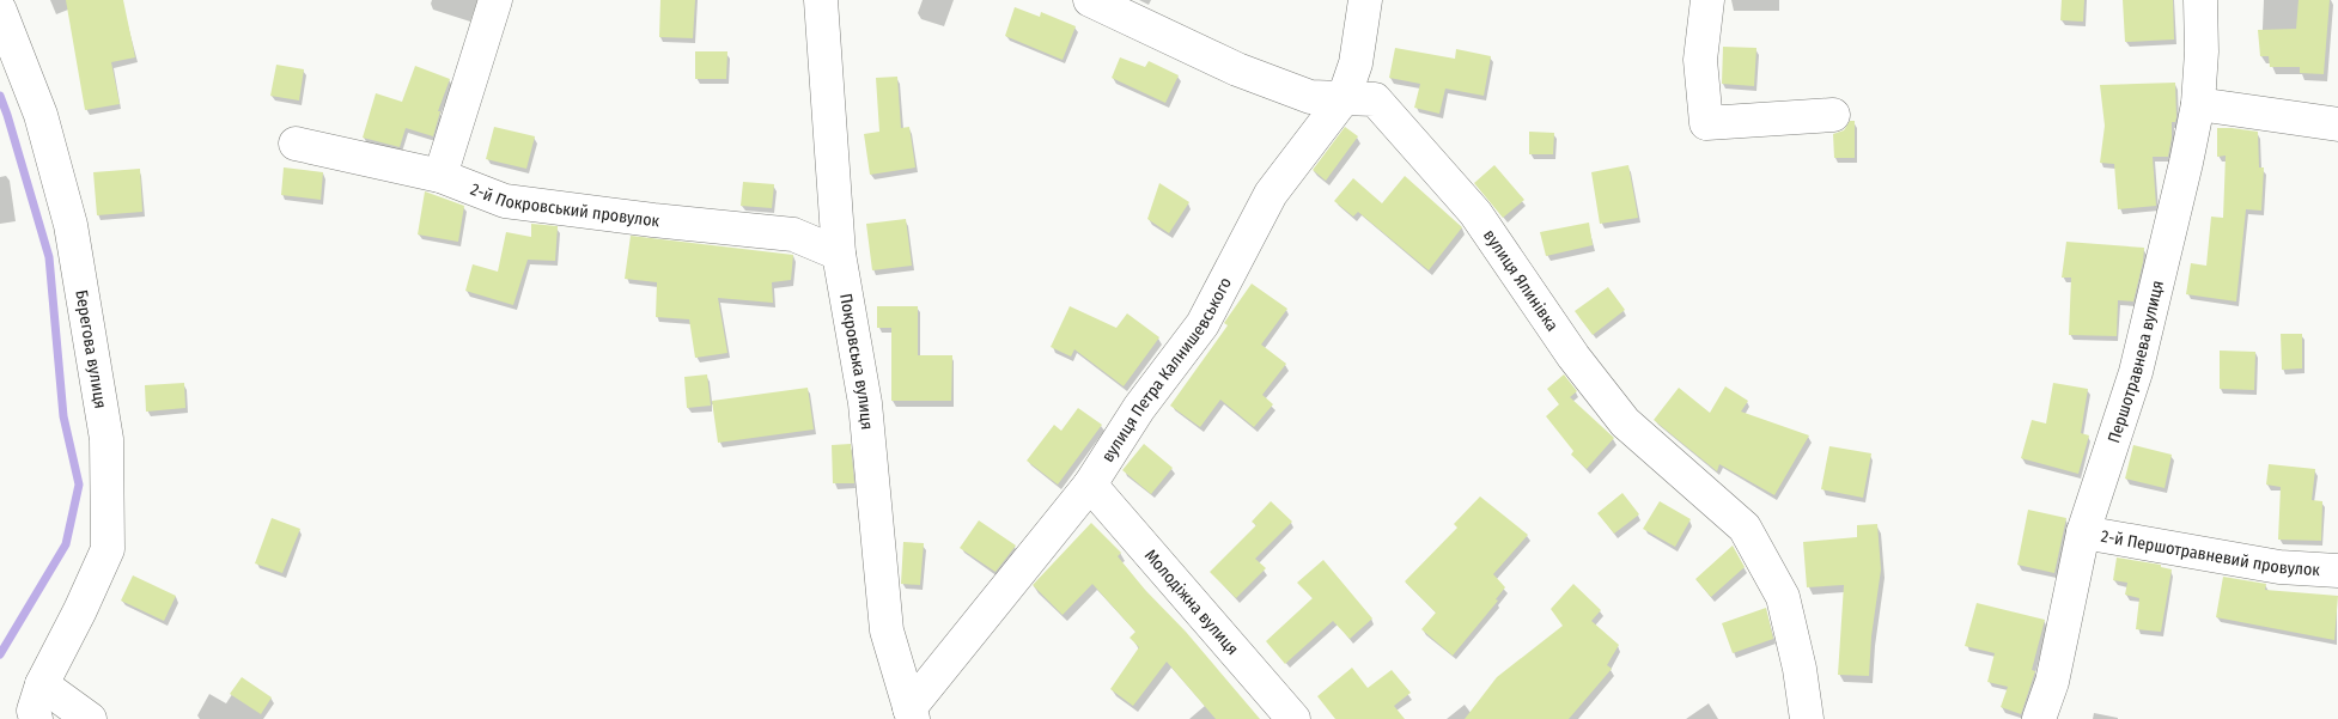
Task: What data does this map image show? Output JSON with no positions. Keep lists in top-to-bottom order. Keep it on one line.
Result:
{"streets":{"street":["2-й Покровський провулок","вулиця Ялинівка","Берегова вулиця","Покровська вулиця","Першотравнева вулиця","вулиця Петра Калнишевського","2-й Першотравневий провулок","Молодіжна вулиця"]},"crossings":[["2-й Покровський провулок","Покровська вулиця"],["вулиця Ялинівка","вулиця Петра Калнишевського"],["Покровська вулиця","вулиця Петра Калнишевського"],["Першотравнева вулиця","2-й Першотравневий провулок"],["вулиця Петра Калнишевського","Молодіжна вулиця"]]}
